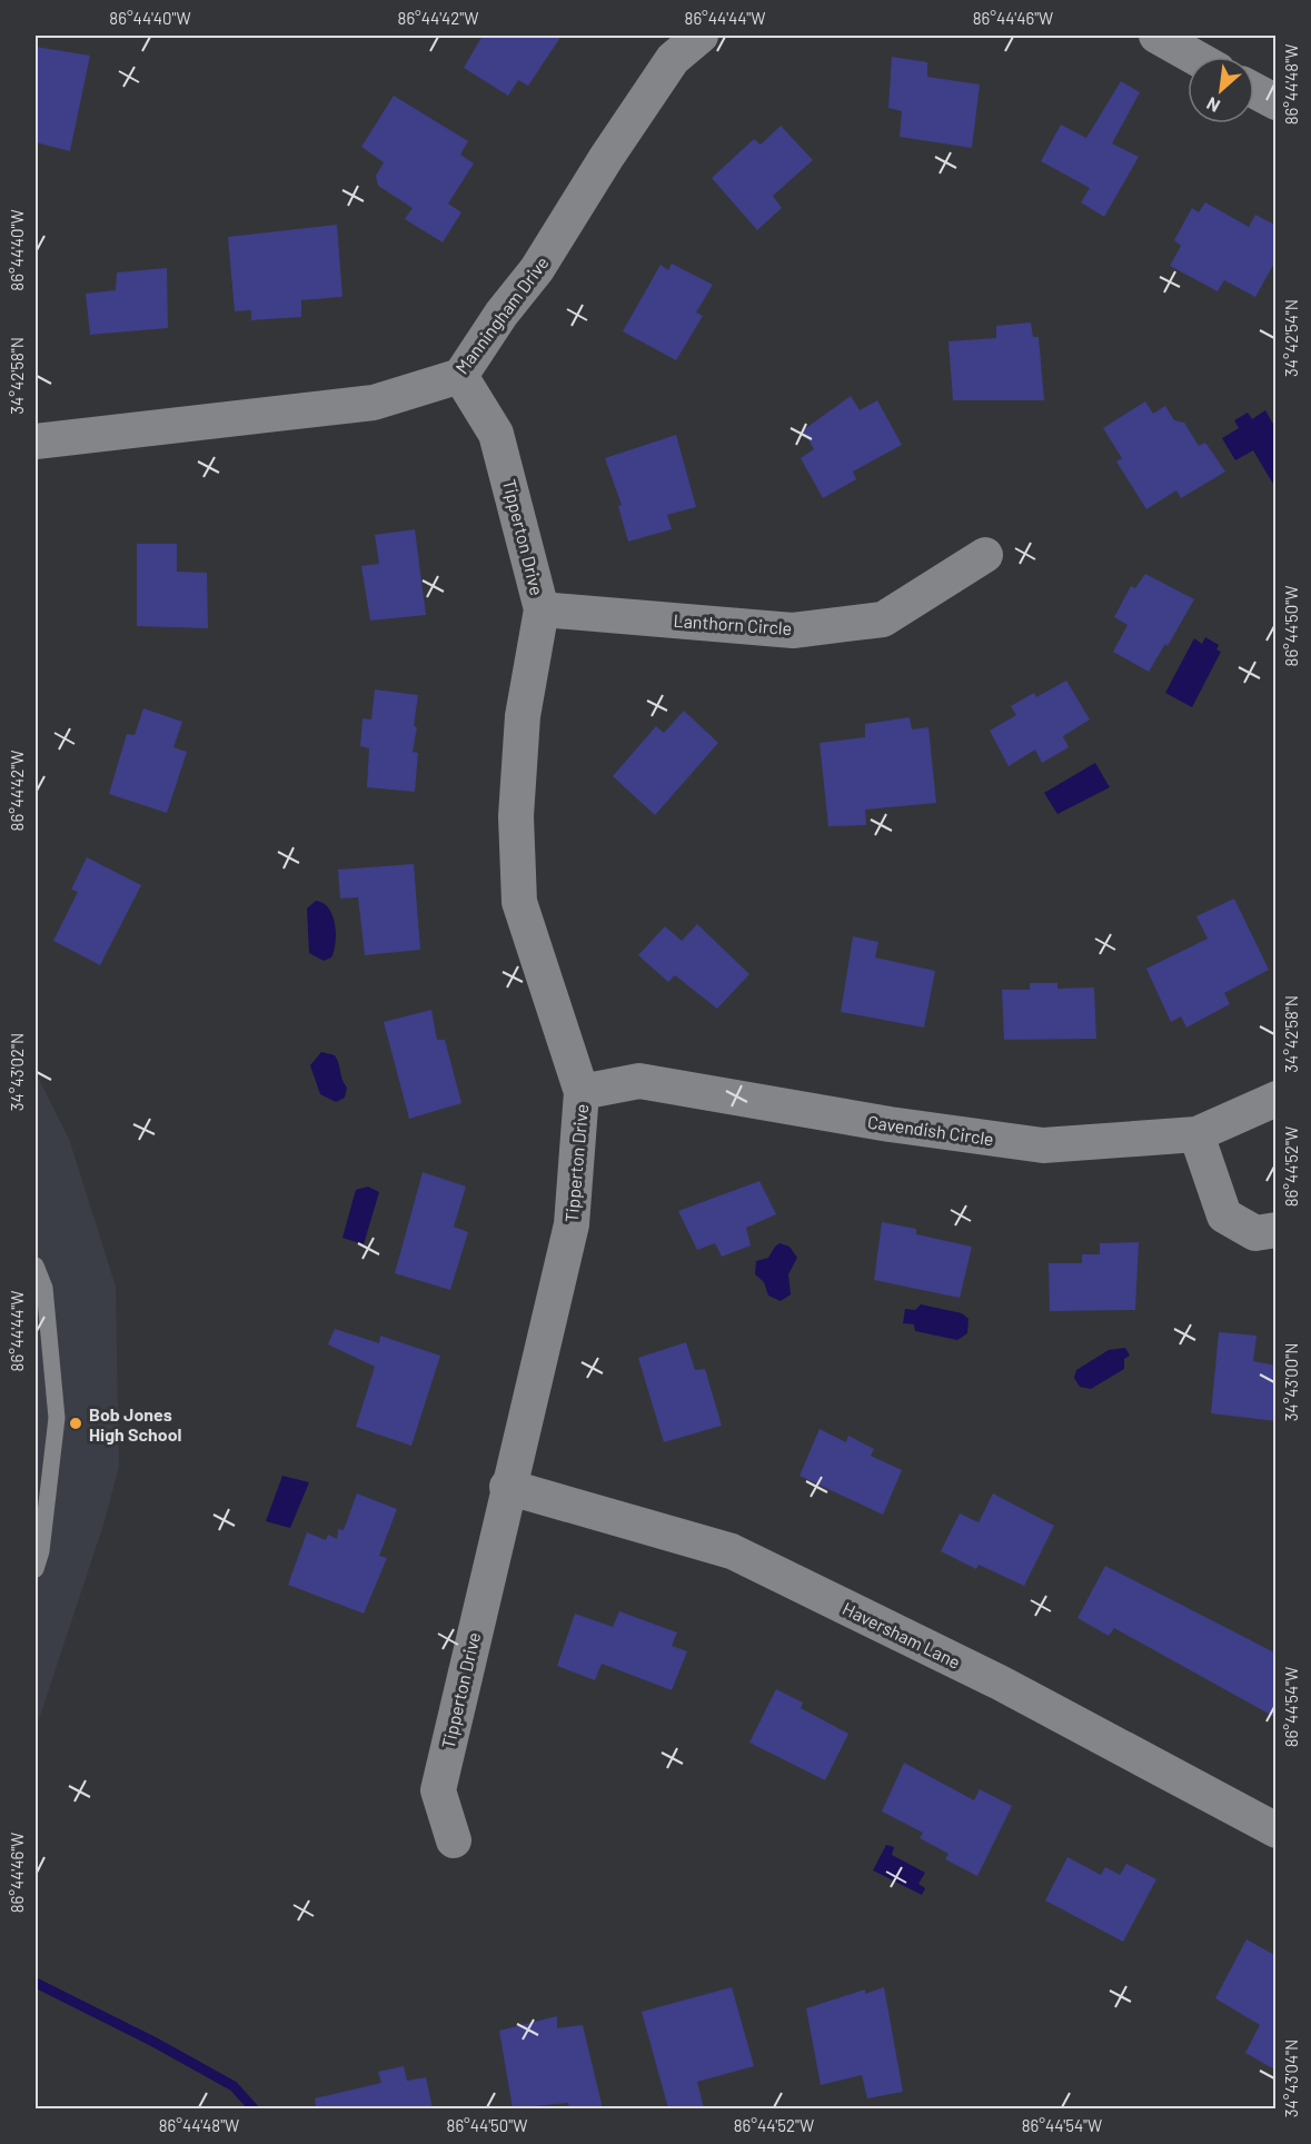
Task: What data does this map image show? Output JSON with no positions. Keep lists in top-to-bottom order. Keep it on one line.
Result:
{"streets":{"street":["Manningham Drive","Tipperton Drive","Lanthorn Circle","Cavendish Circle","Haversham Lane"]},"crossings":[["Manningham Drive","Tipperton Drive"],["Tipperton Drive","Lanthorn Circle"],["Tipperton Drive","Cavendish Circle"],["Tipperton Drive","Haversham Lane"]],"places":["Bob Jones High School"],"north":"bottom left","coordinates":["86°44'40\"W","86°44'42\"W","86°44'44\"W","86°44'46\"W","86°44'48\"W","34°42'54\"N","34°42'58\"N","86°44'50\"W","34°43'02\"N","86°44'52\"W","34°43'00\"N","86°44'54\"W","34°43'04\"N"]}
